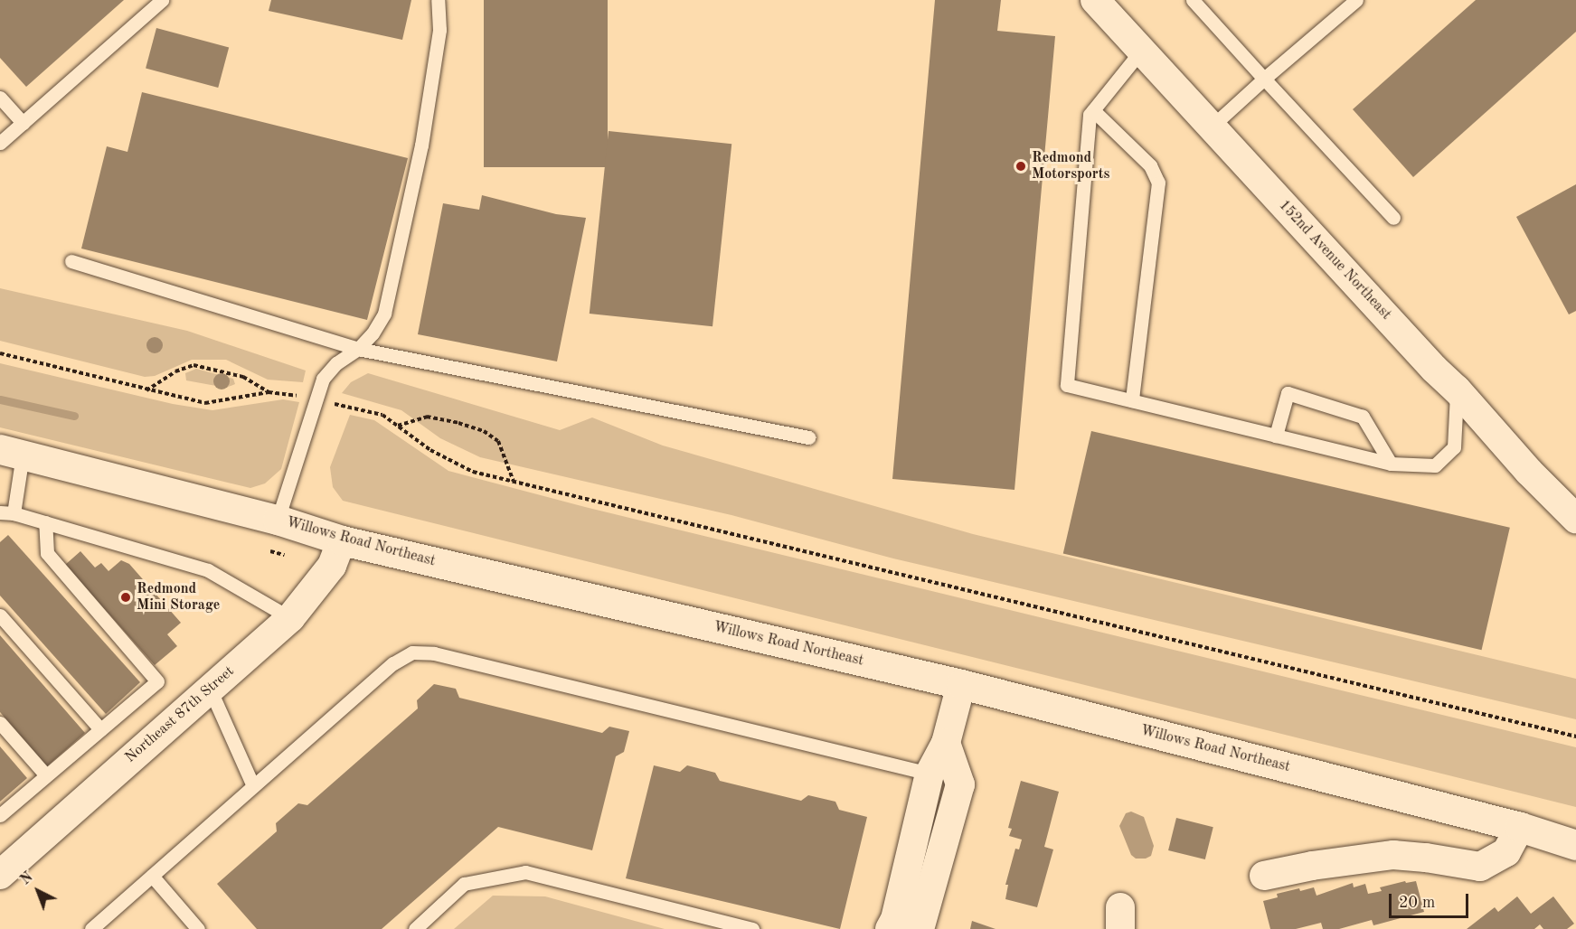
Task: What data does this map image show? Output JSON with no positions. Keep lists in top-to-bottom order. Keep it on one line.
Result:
{"streets":{"street":["152nd Avenue Northeast","Willows Road Northeast","Northeast 87th Street"]},"crossings":[["Willows Road Northeast","Northeast 87th Street"]],"places":["Redmond Motorsports","Redmond Mini Storage"],"scale_bar":"20 m","north":"top left"}
